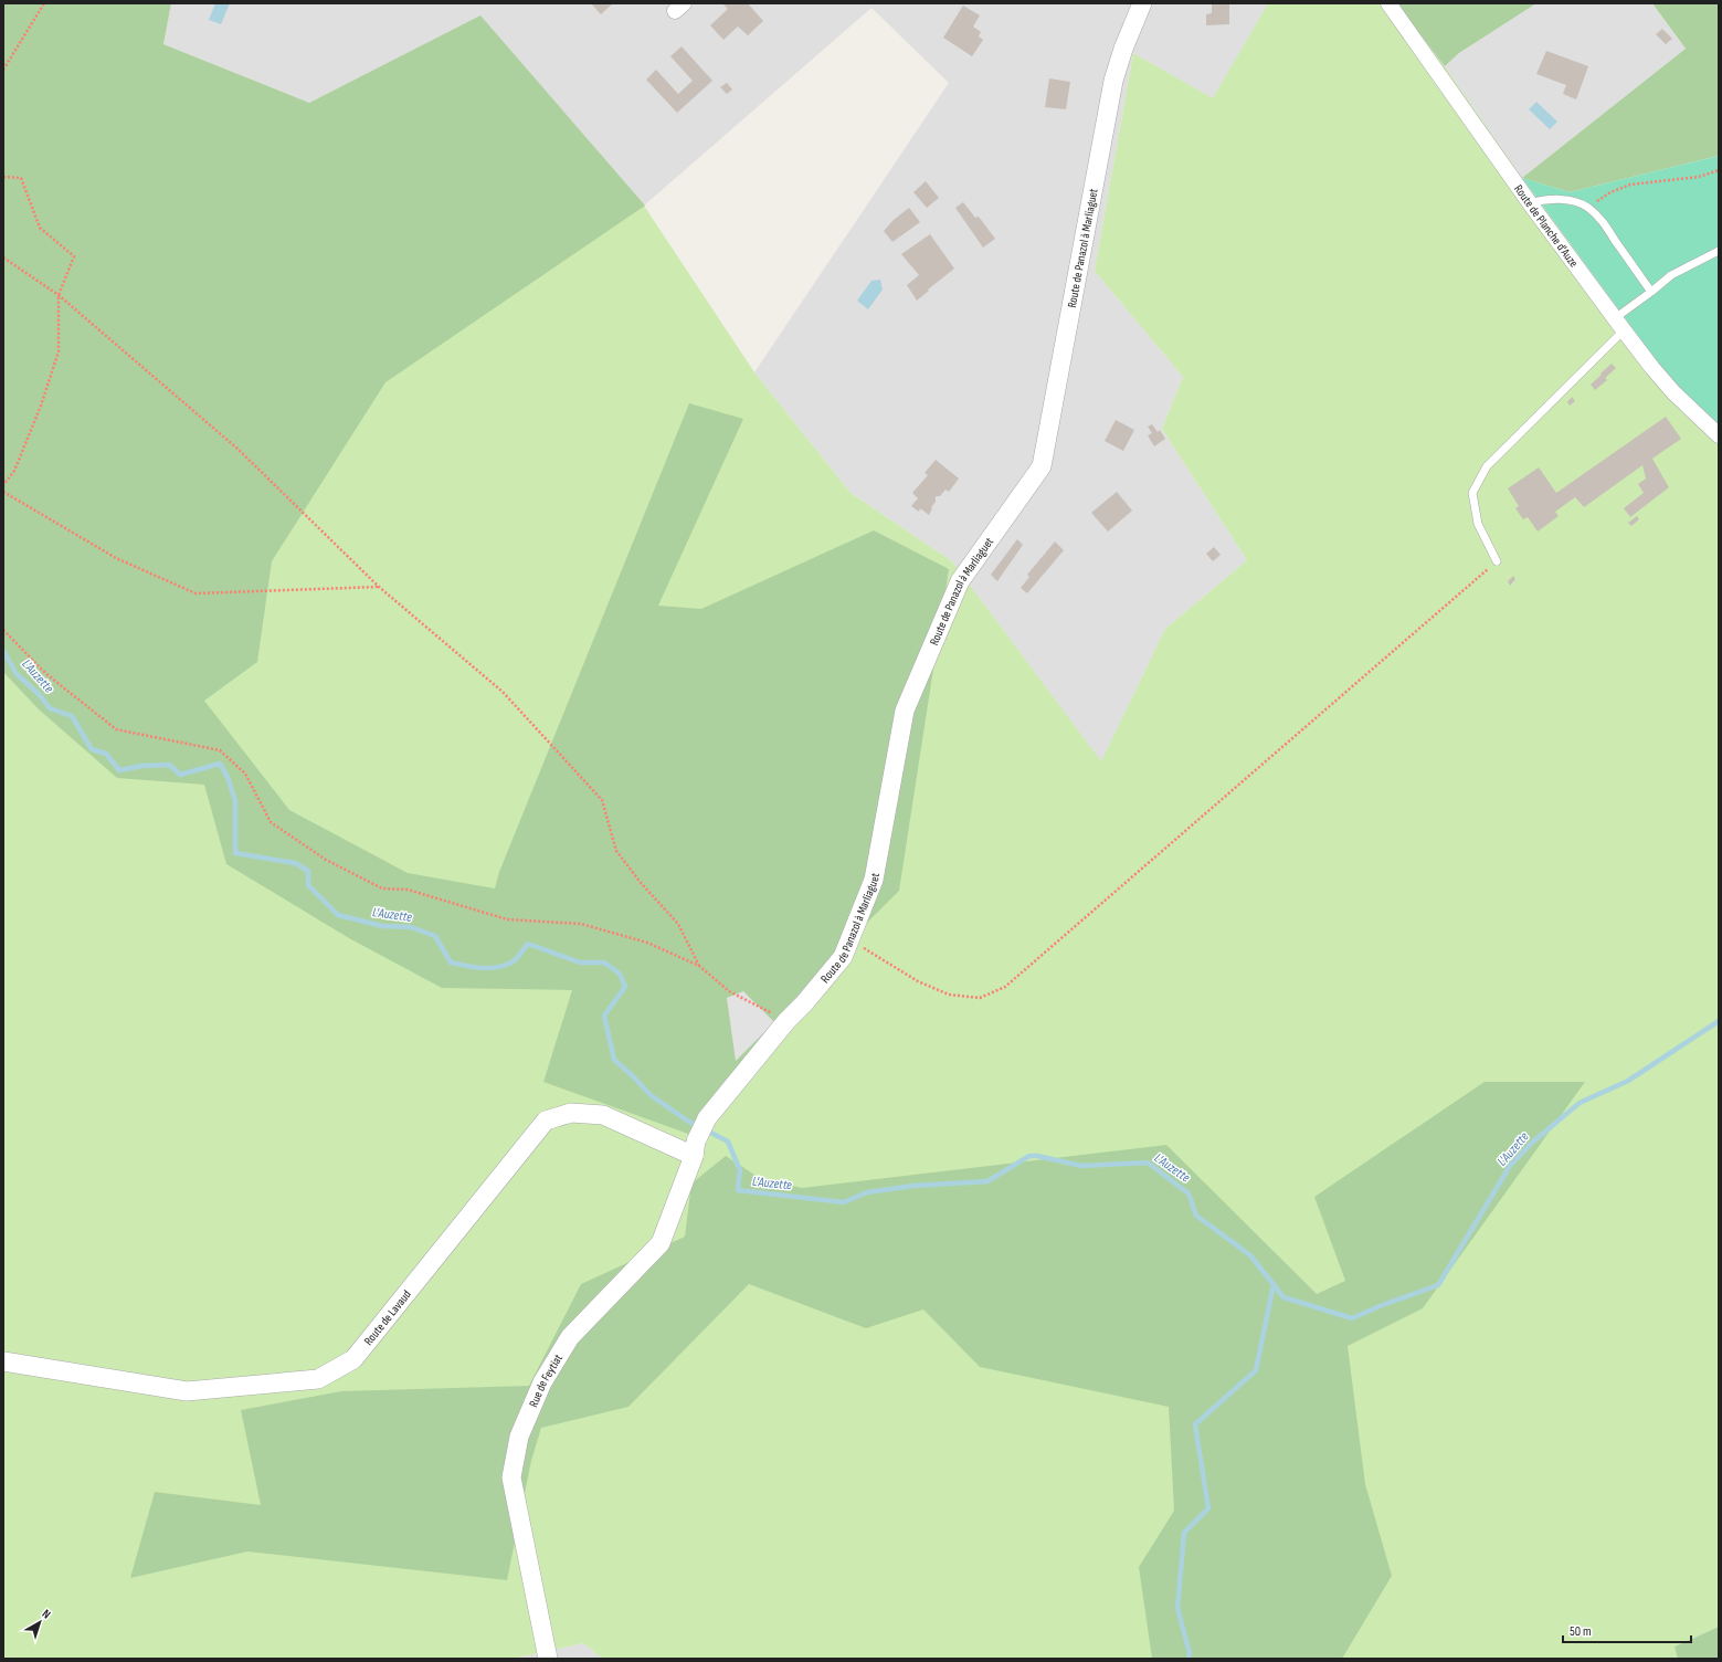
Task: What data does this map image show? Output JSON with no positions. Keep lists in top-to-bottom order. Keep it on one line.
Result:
{"streets":{"street":["Route de Planche d'Auze","Route de Panazol à Marliaguet","Route de Lavaud","Rue de Feytiat"]},"crossings":[["Route de Panazol à Marliaguet","Route de Lavaud"],["Route de Panazol à Marliaguet","Rue de Feytiat"],["Route de Lavaud","Rue de Feytiat"]],"water":["L'Auzette"],"scale_bar":"50 m","north":"top right"}
